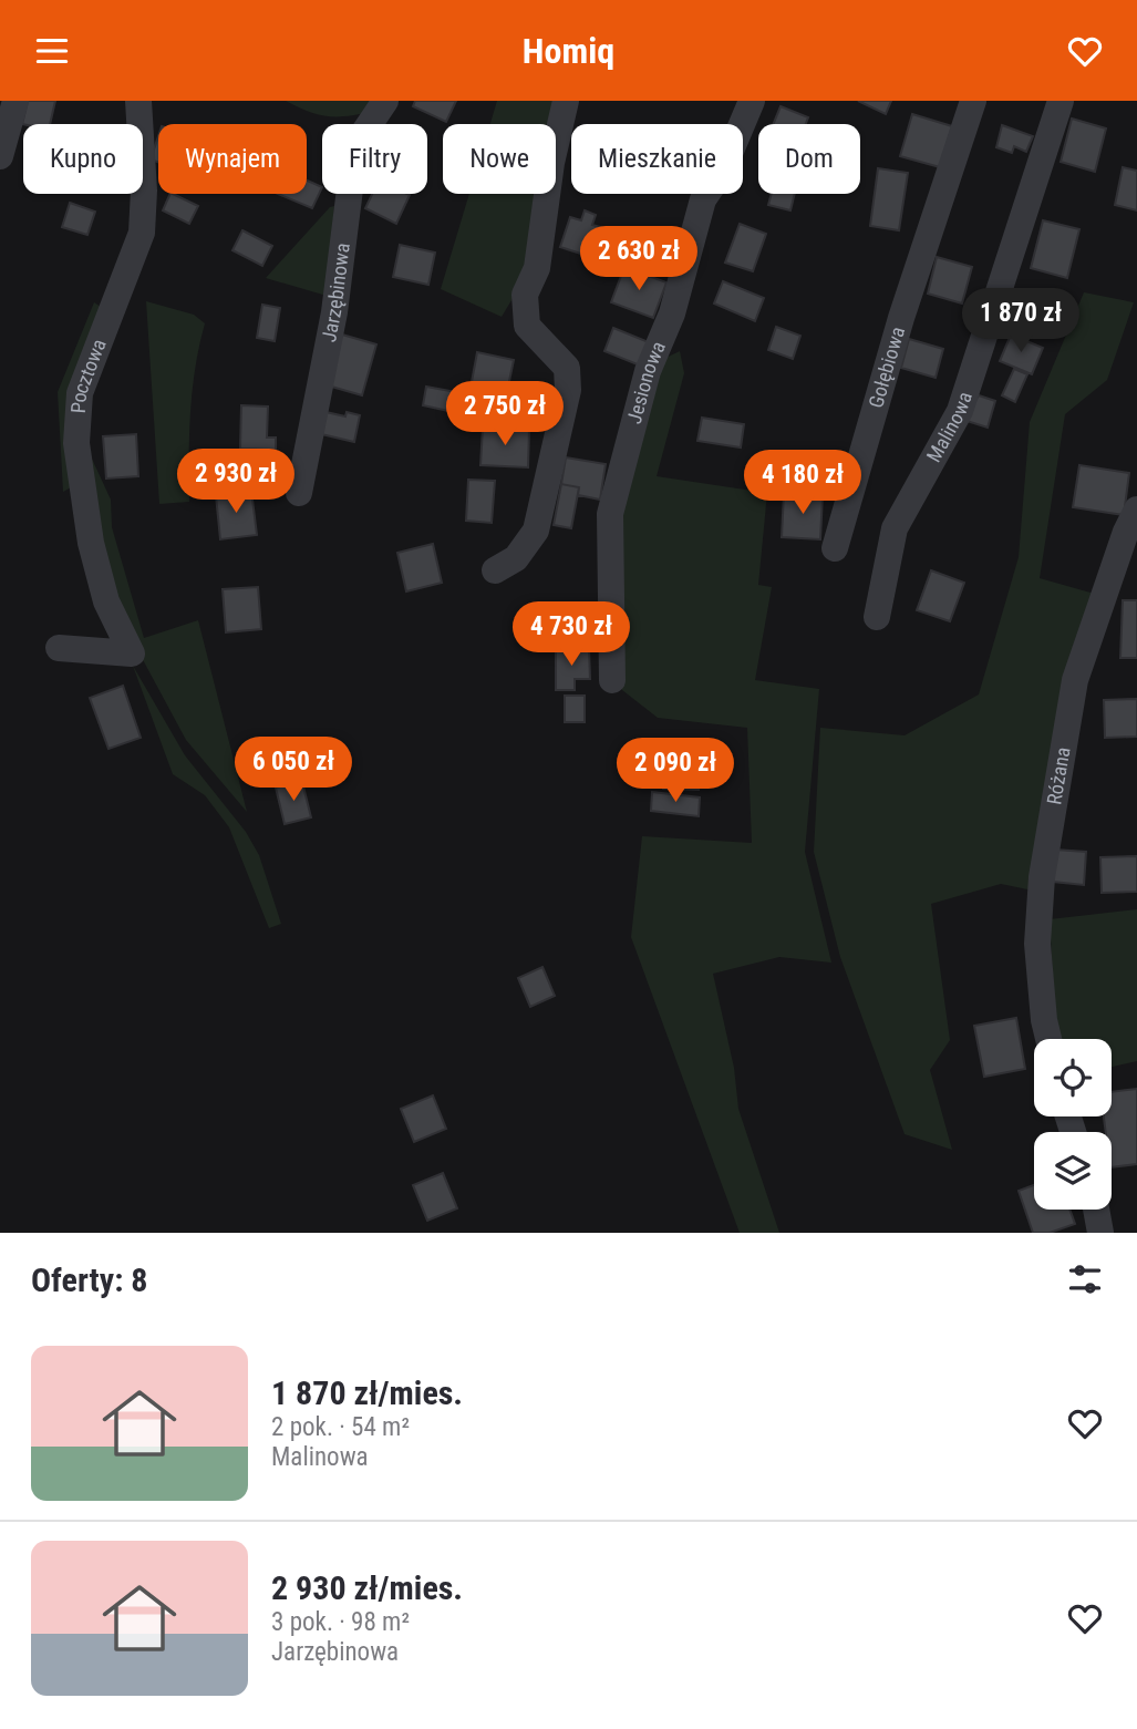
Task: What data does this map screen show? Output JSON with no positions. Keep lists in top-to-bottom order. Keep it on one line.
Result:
{"streets":{"street":["Jarzębinowa","Gołębiowa","Pocztowa","Jesionowa","Malinowa","Różana"]},"page":{"header":"Homiq","chip":["Kupno","Wynajem","Filtry","Nowe","Mieszkanie","Dom"],"price":["2 630 zł","1 870 zł","2 750 zł","2 930 zł","4 180 zł","4 730 zł","6 050 zł","2 090 zł"],"heading":"Oferty: 8","list":[{"name":"1 870 zł/mies.","note":"2 pok. · 54 m² · Malinowa"},{"name":"2 930 zł/mies.","note":"3 pok. · 98 m² · Jarzębinowa"}]}}
